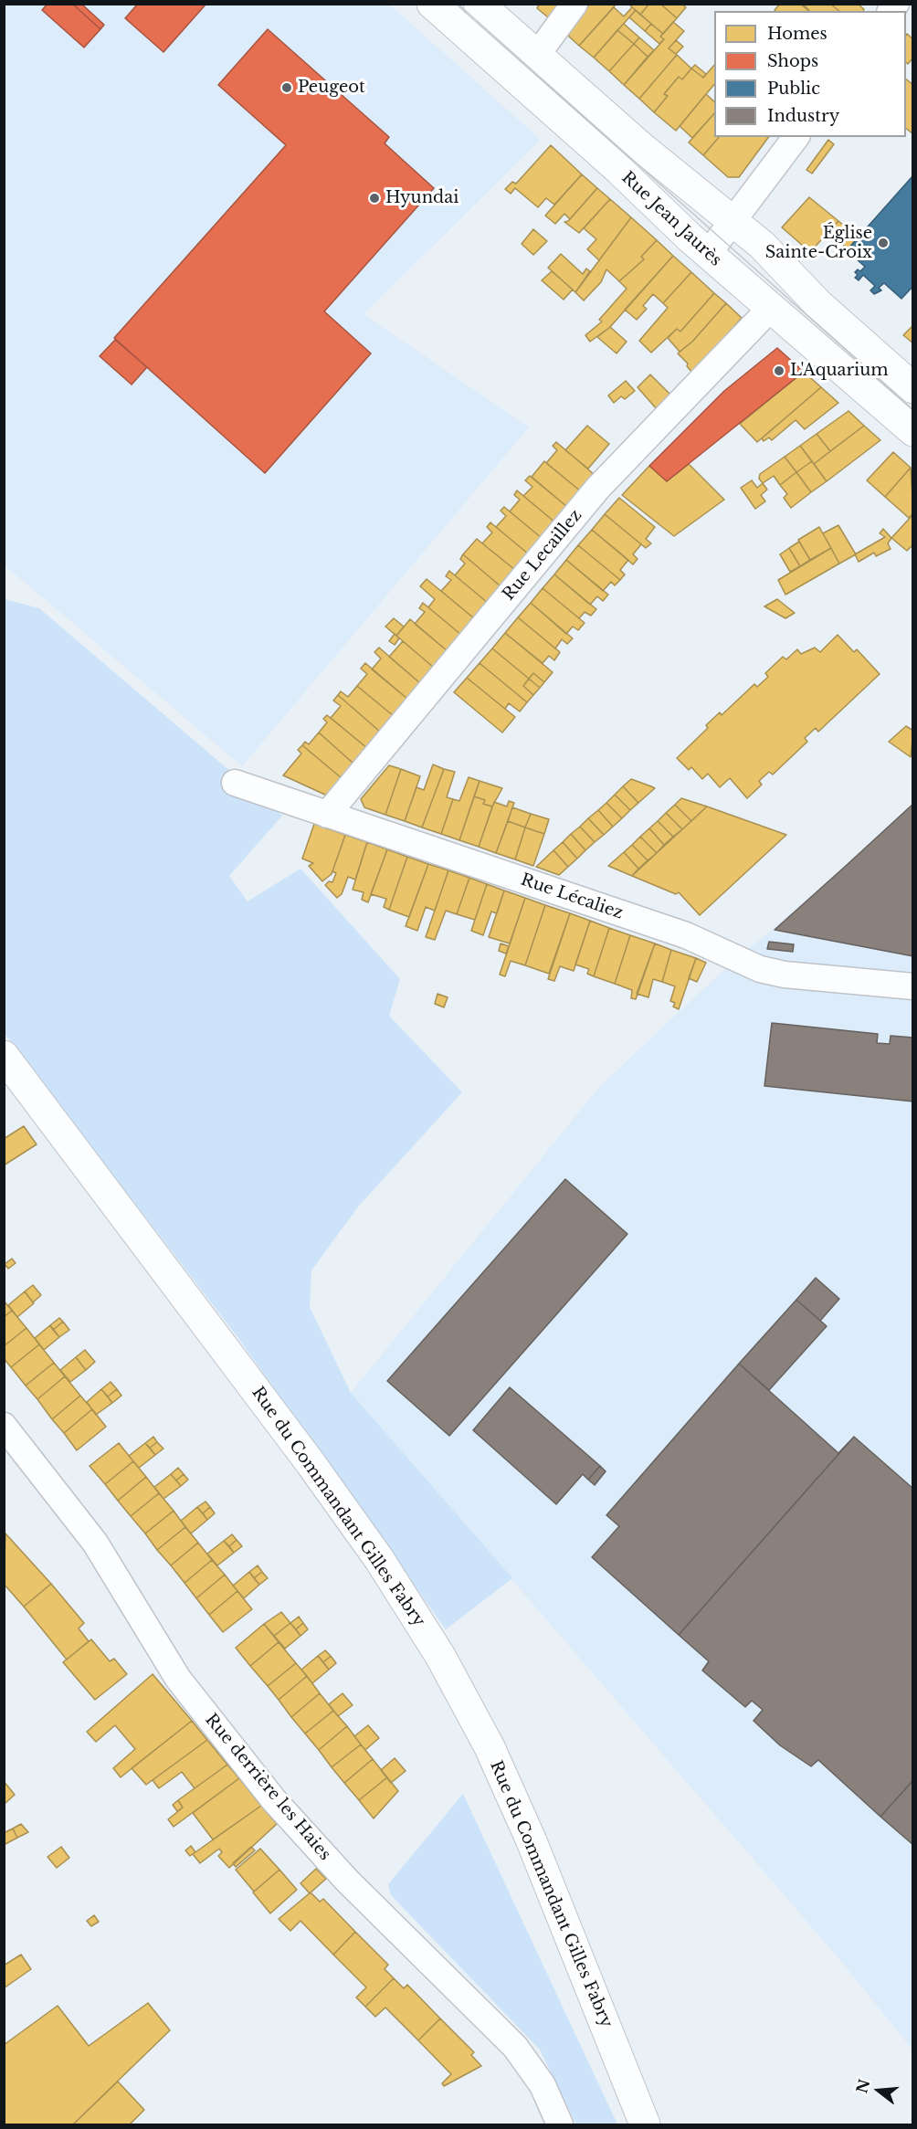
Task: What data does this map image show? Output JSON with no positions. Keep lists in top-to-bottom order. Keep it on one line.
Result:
{"streets":{"street":["Rue Jean Jaurès","Rue Lecaillez","Rue Lécaliez","Rue du Commandant Gilles Fabry","Rue derrière les Haies"]},"crossings":[["Rue Jean Jaurès","Rue Lecaillez"],["Rue Lecaillez","Rue Lécaliez"]],"places":["Peugeot","Hyundai","Église Sainte-Croix","L'Aquarium"],"legend":["Homes","Shops","Public","Industry"],"north":"left"}
